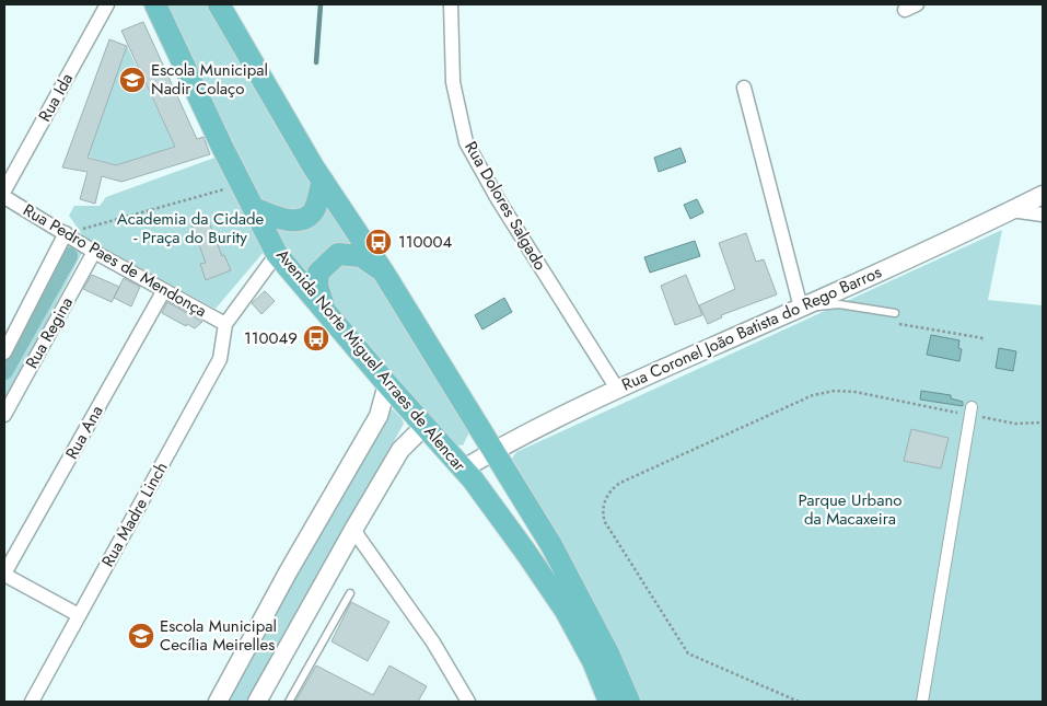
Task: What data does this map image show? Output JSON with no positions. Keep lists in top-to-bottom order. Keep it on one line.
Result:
{"streets":{"main road":["Avenida Norte Miguel Arraes de Alencar"],"street":["Rua Ida","Rua Dolores Salgado","Rua Pedro Paes de Mendonça","Rua Coronel João Batista do Rego Barros","Rua Regina","Rua Ana","Rua Madre Linch"]},"crossings":[["Rua Dolores Salgado","Rua Coronel João Batista do Rego Barros"],["Rua Pedro Paes de Mendonça","Rua Regina"],["Rua Pedro Paes de Mendonça","Rua Ana"],["Rua Pedro Paes de Mendonça","Rua Madre Linch"],["Rua Coronel João Batista do Rego Barros","Avenida Norte Miguel Arraes de Alencar"]],"parks":["Academia da Cidade - Praça do Burity","Parque Urbano da Macaxeira"],"places":{"school or university":["Escola Municipal Nadir Colaço","Escola Municipal Cecília Meirelles"],"bus stop":["110004","110049"]}}
